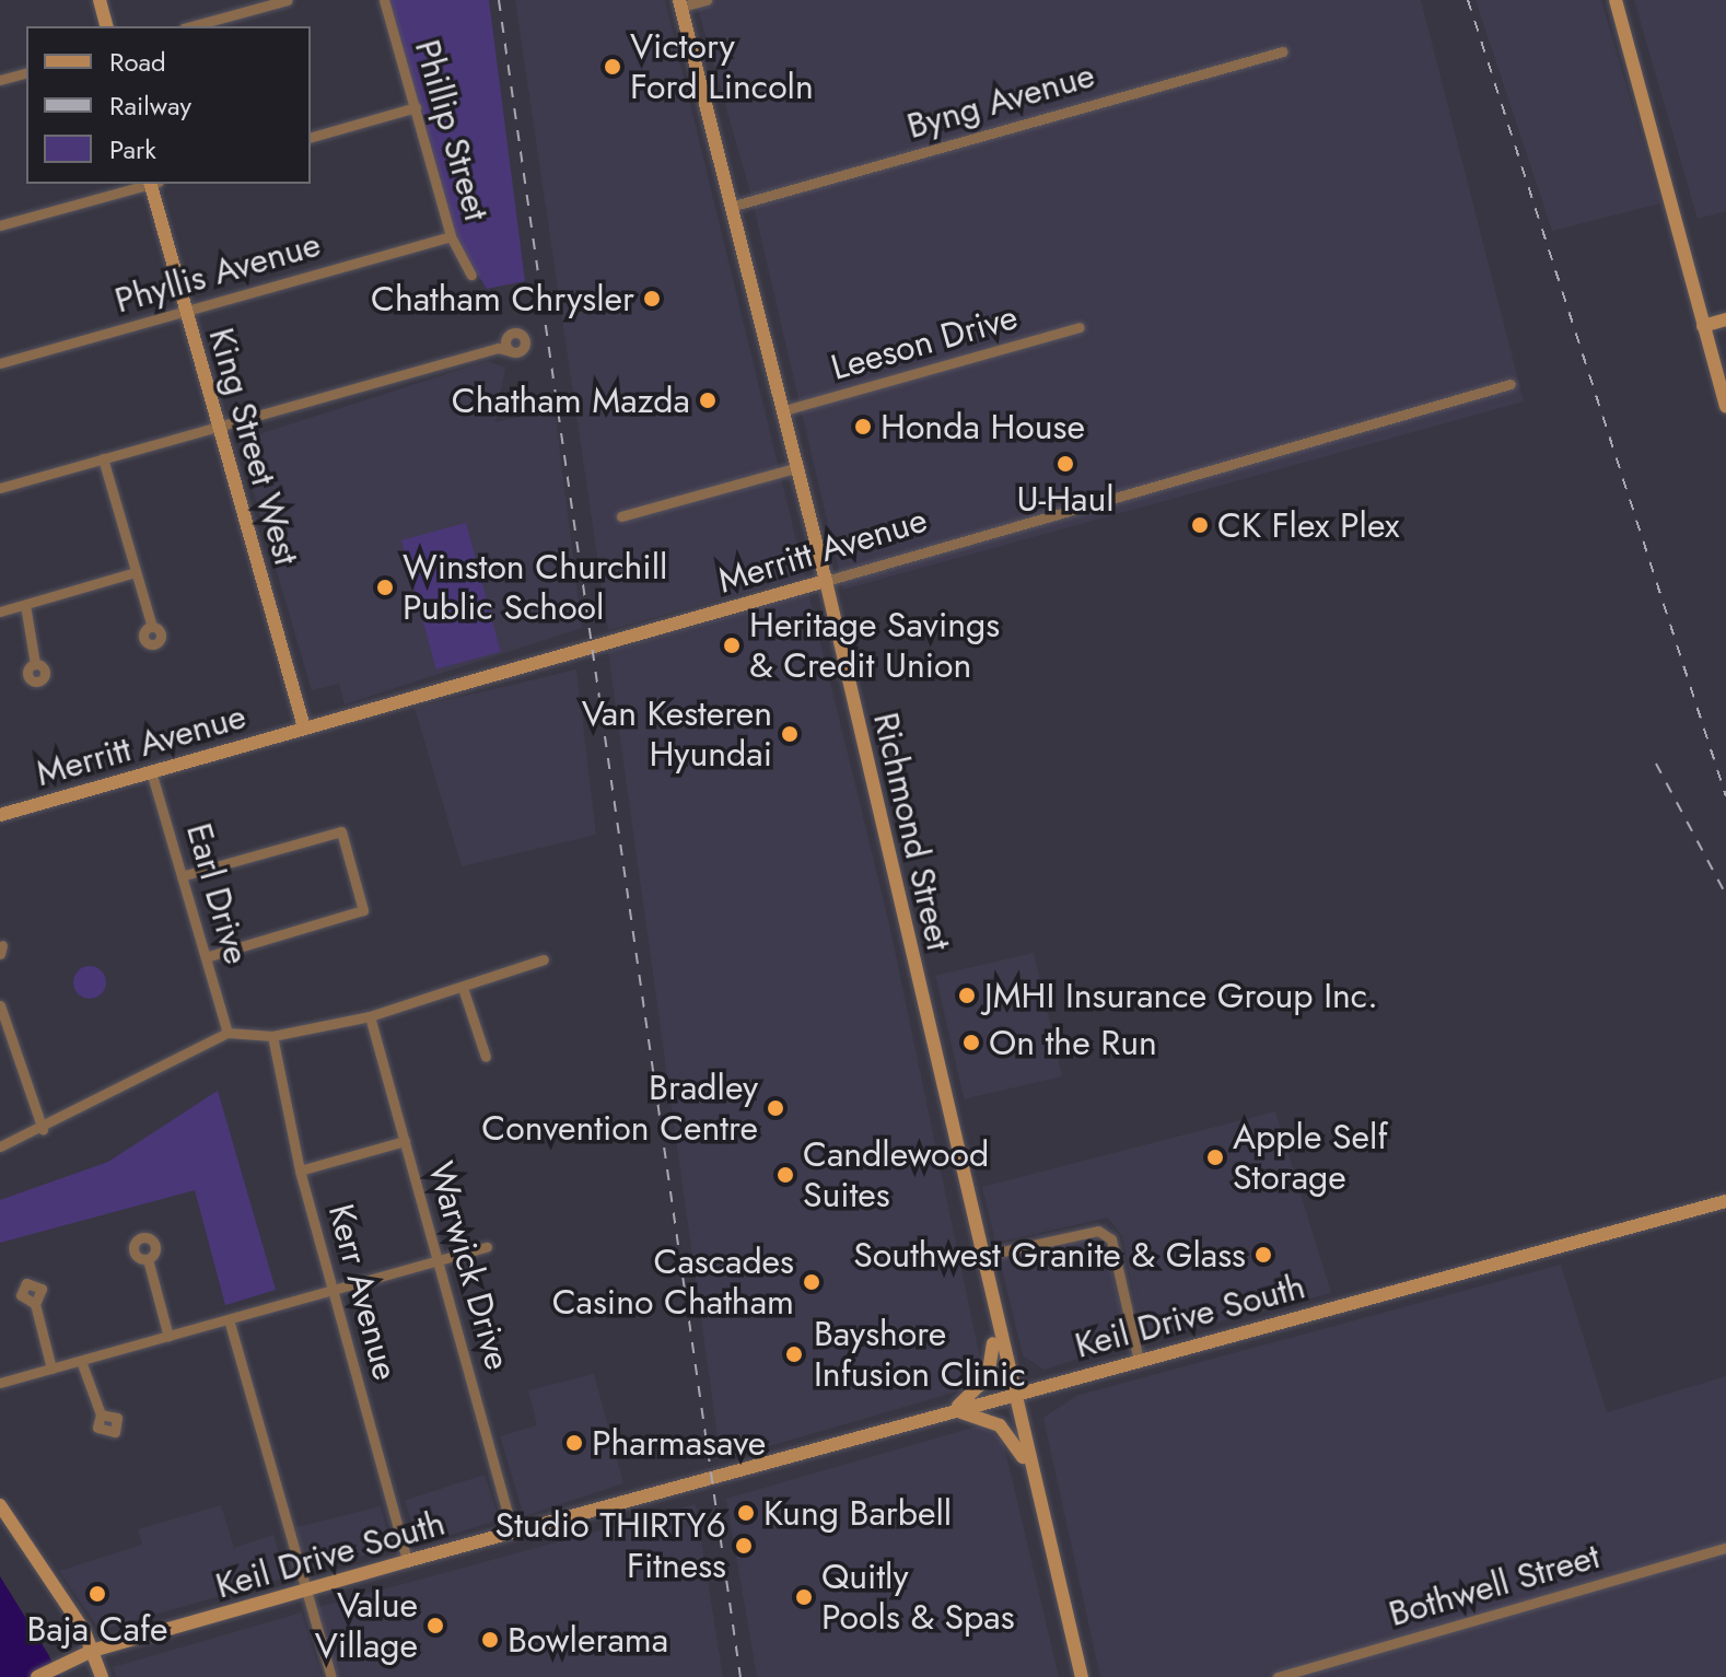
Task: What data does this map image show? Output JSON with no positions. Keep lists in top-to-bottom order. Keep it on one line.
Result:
{"streets":{"main road":["King Street West","Merritt Avenue","Richmond Street","Keil Drive South"],"street":["Byng Avenue","Phillip Street","Phyllis Avenue","Leeson Drive","Earl Drive","Warwick Drive","Kerr Avenue","Bothwell Street"]},"crossings":[["Byng Avenue","Richmond Street"],["Phillip Street","Phyllis Avenue"],["Phyllis Avenue","King Street West"],["Leeson Drive","Richmond Street"],["King Street West","Merritt Avenue"],["Merritt Avenue","Richmond Street"],["Merritt Avenue","Earl Drive"],["Richmond Street","Keil Drive South"],["Warwick Drive","Keil Drive South"],["Kerr Avenue","Keil Drive South"]],"places":["Victory Ford Lincoln","Chatham Chrysler","Chatham Mazda","Honda House","U-Haul","CK Flex Plex","Winston Churchill Public School","Heritage Savings & Credit Union","Van Kesteren Hyundai","JMHI Insurance Group Inc.","On the Run","Bradley Convention Centre","Apple Self Storage","Candlewood Suites","Southwest Granite & Glass","Cascades Casino Chatham","Bayshore Infusion Clinic","Pharmasave","Kung Barbell","Studio THIRTY6 Fitness","Baja Cafe","Quitly Pools & Spas","Value Village","Bowlerama"],"legend":["Road","Railway","Park"]}
